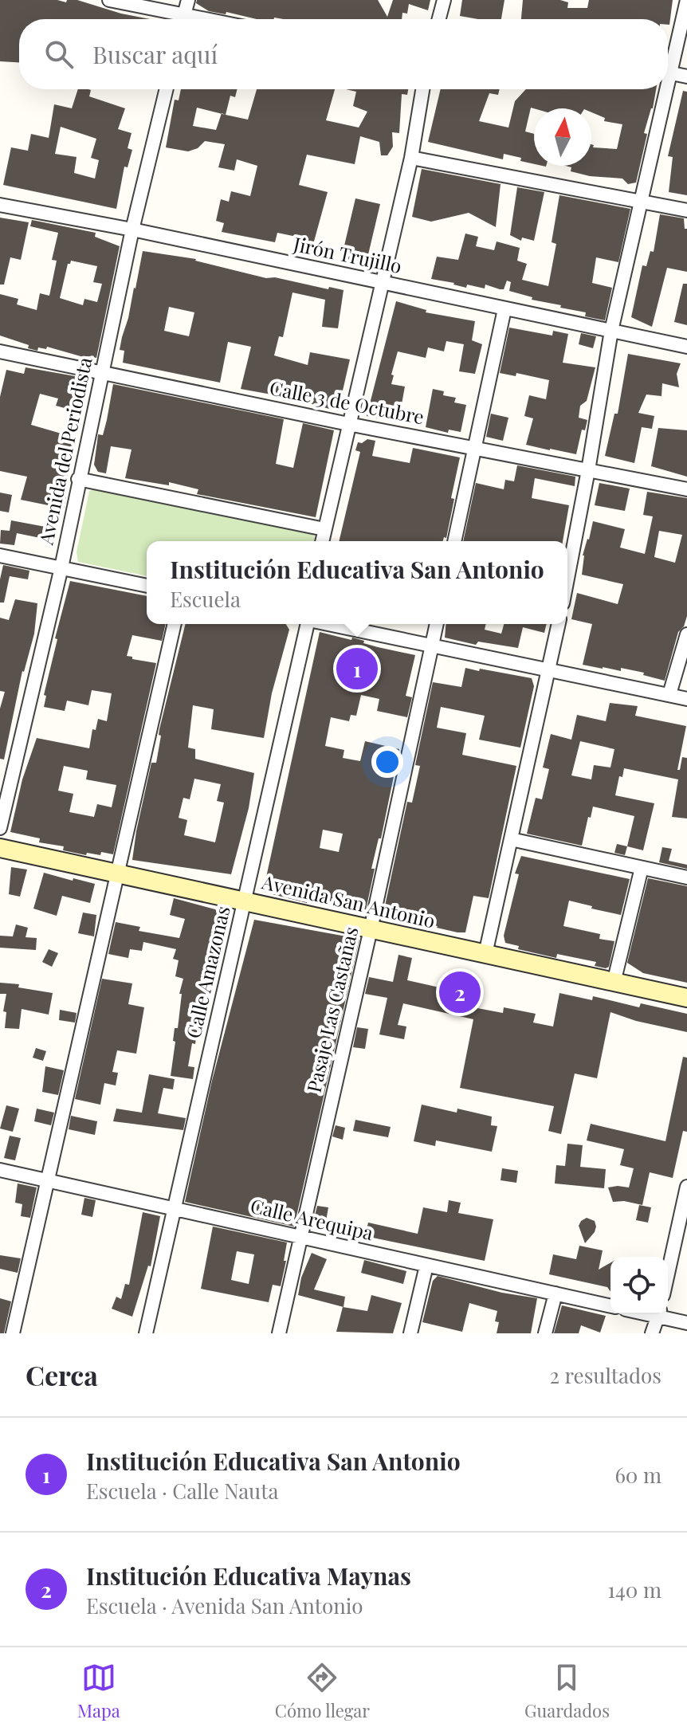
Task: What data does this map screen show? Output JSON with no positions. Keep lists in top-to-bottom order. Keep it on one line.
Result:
{"streets":{"main road":["Avenida San Antonio"],"street":["Jirón Trujillo","Calle 3 de Octubre","Avenida del Periodista","Calle Amazonas","Pasaje Las Castañas","Calle Arequipa"]},"crossings":[["Jirón Trujillo","Avenida del Periodista"],["Calle 3 de Octubre","Avenida del Periodista"],["Avenida San Antonio","Calle Amazonas"],["Avenida San Antonio","Pasaje Las Castañas"],["Calle Amazonas","Calle Arequipa"],["Pasaje Las Castañas","Calle Arequipa"]],"north":"top","page":{"search":"Buscar aquí","popup":["Institución Educativa San Antonio","Escuela"],"pins":["1","2"],"heading":["Cerca","2 resultados"],"list":[{"mark":"1","name":"Institución Educativa San Antonio","note":"Escuela · Calle Nauta","value":"60 m"},{"mark":"2","name":"Institución Educativa Maynas","note":"Escuela · Avenida San Antonio","value":"140 m"}],"nav":["Mapa","Cómo llegar","Guardados"]}}
